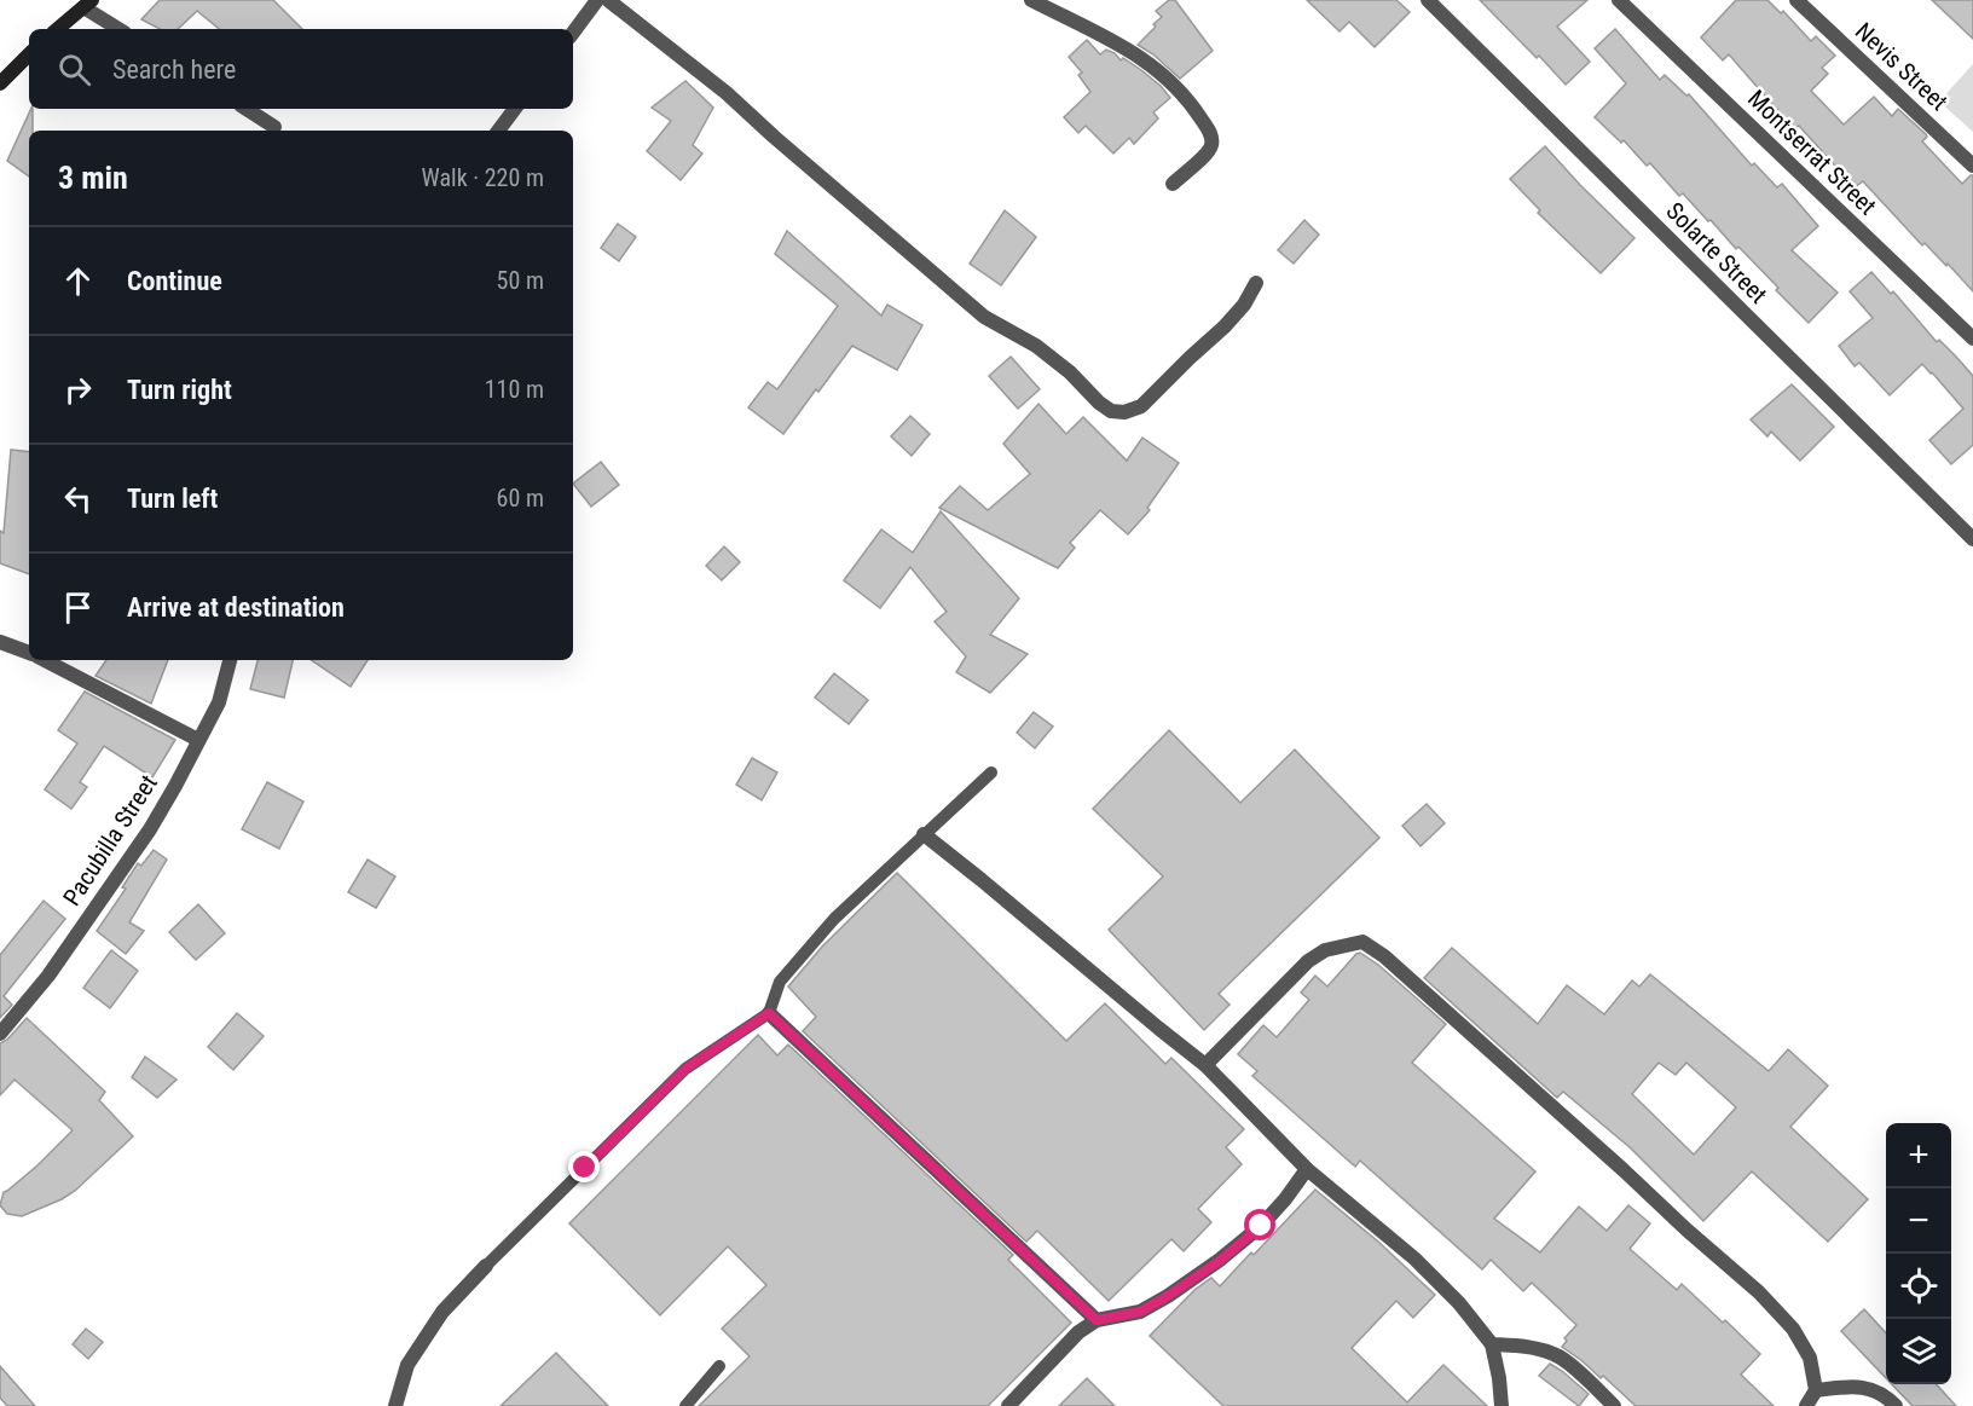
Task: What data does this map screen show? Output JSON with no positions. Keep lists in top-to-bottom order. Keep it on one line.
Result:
{"streets":{"street":["Nevis Street","Montserrat Street","Solarte Street","Pacubilla Street"]},"page":{"search":"Search here","heading":["3 min","Walk · 220 m"],"list":[["Continue","50 m"],["Turn right","110 m"],["Turn left","60 m"],"Arrive at destination"],"map_buttons":["+","−"]}}
